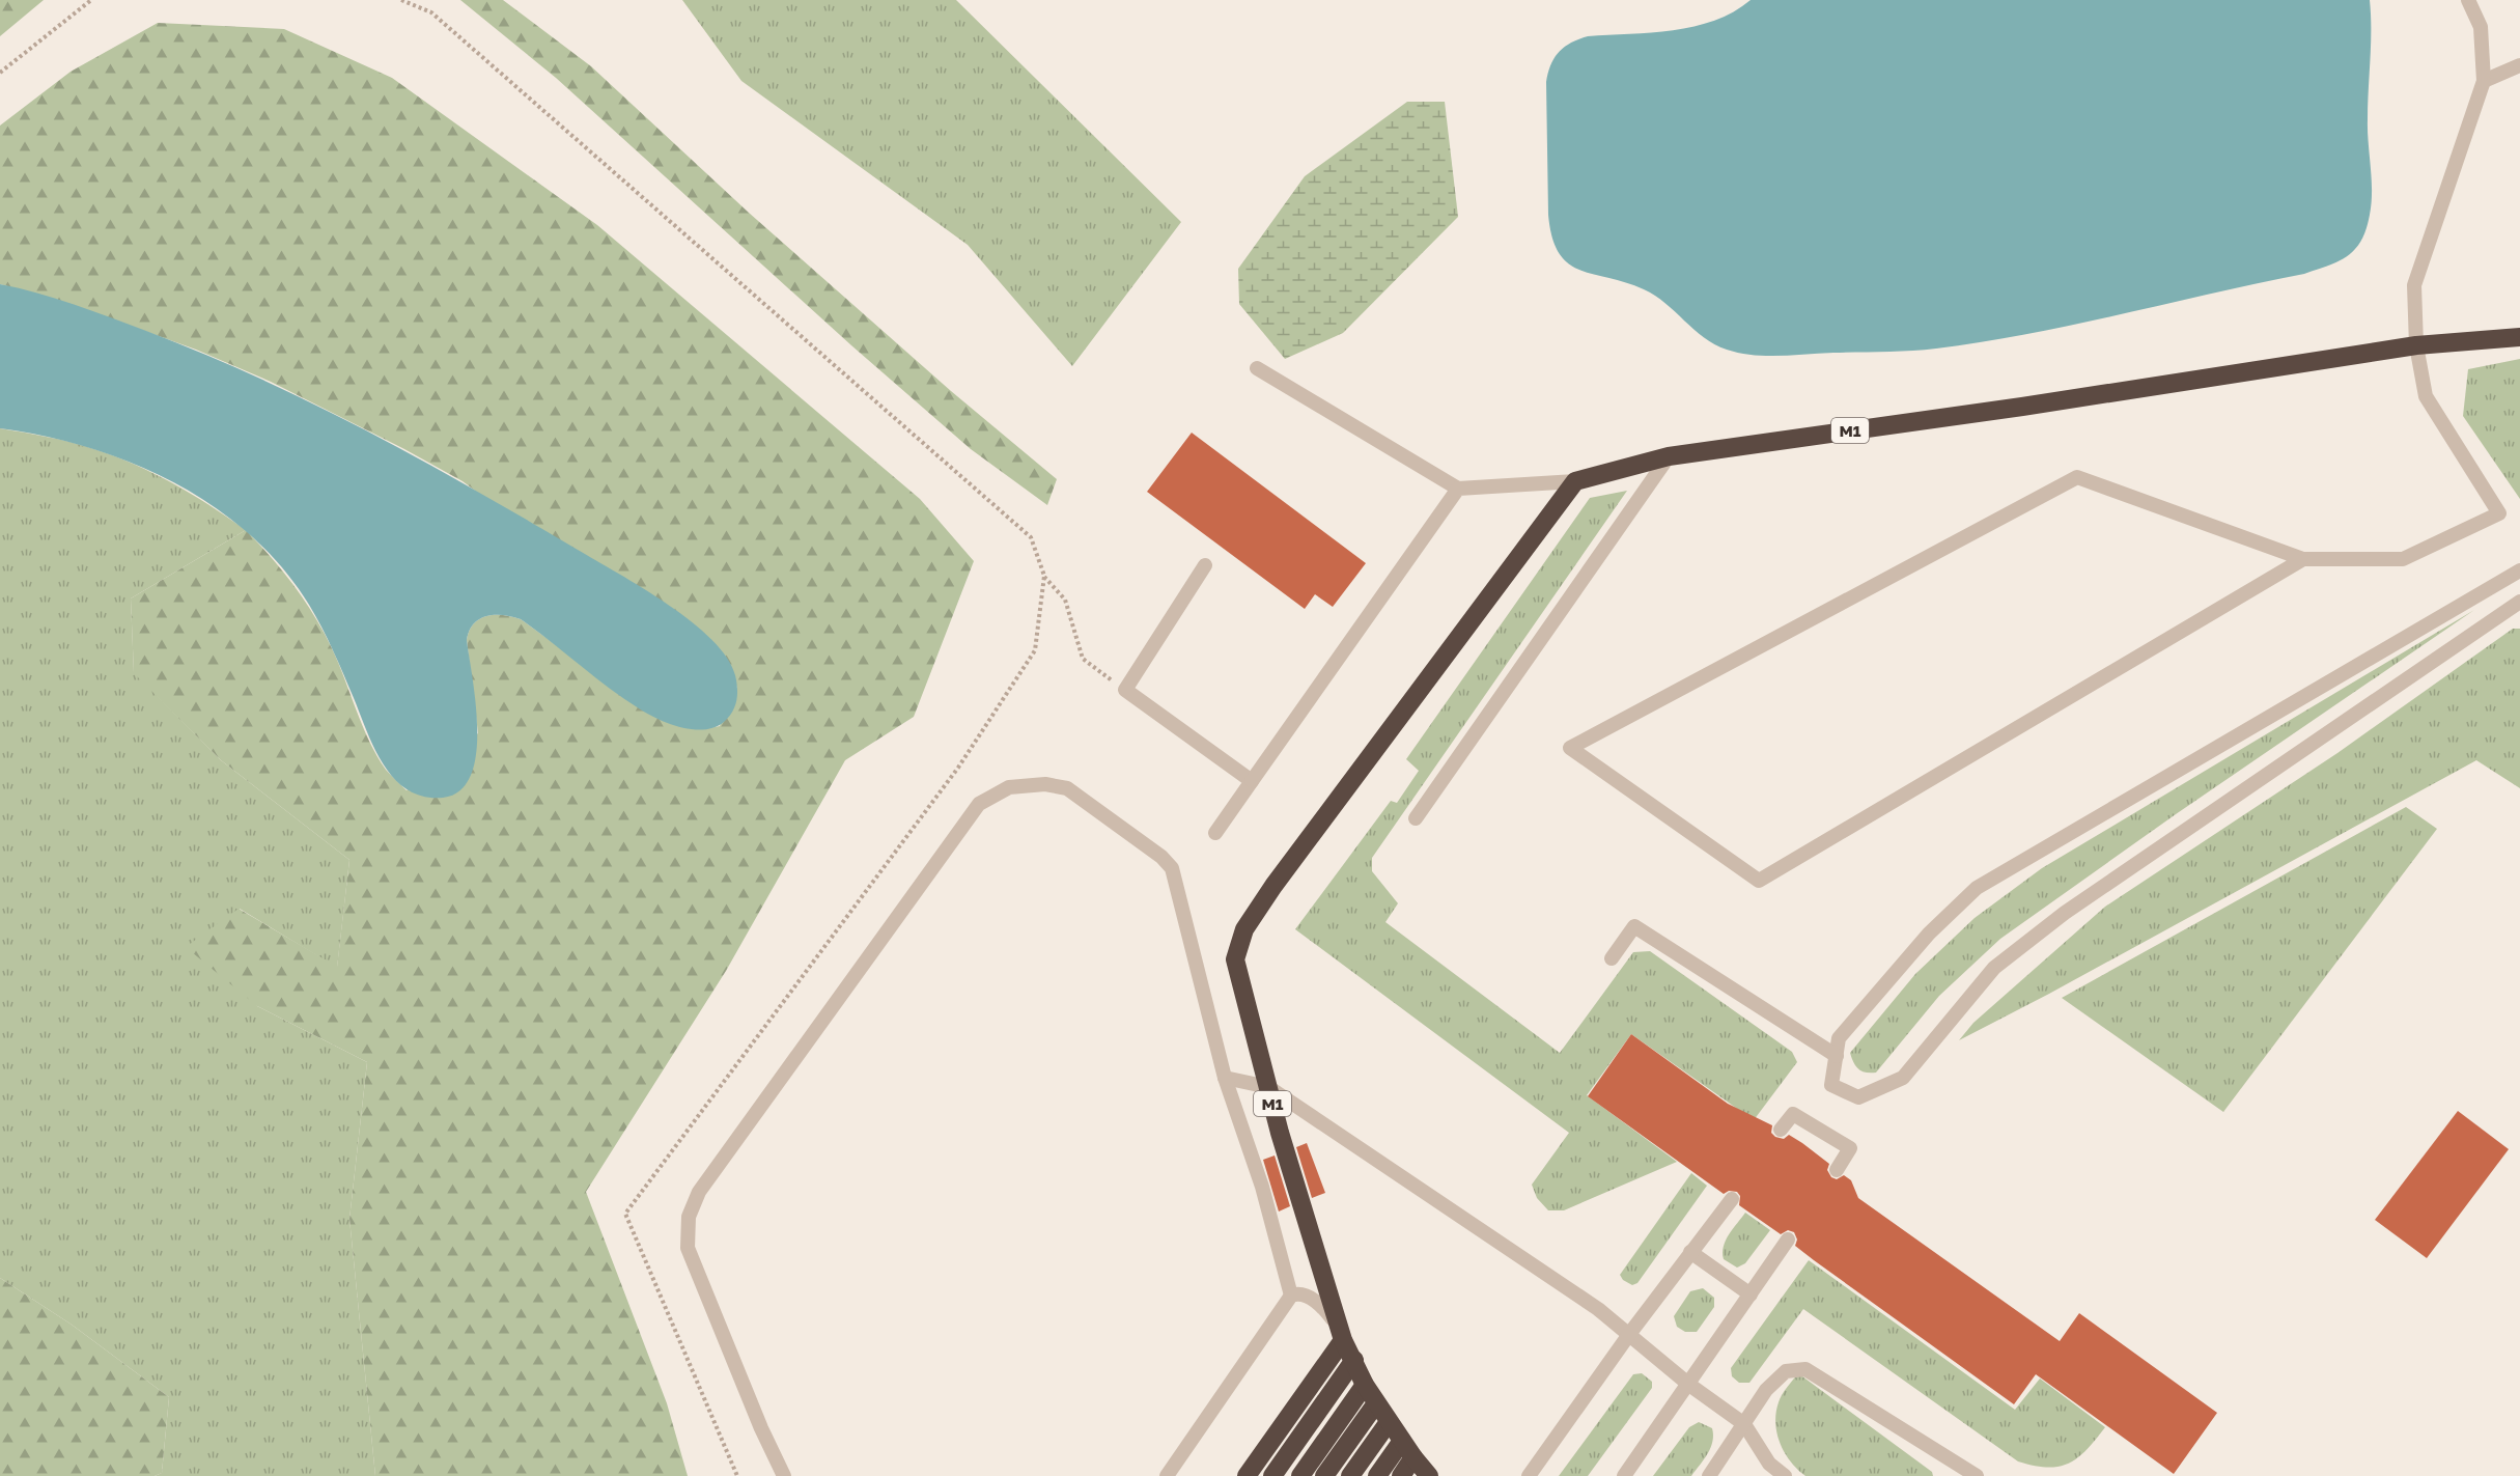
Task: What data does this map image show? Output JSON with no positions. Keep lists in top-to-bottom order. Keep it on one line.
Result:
{"streets":{"highway":["М1"]}}
